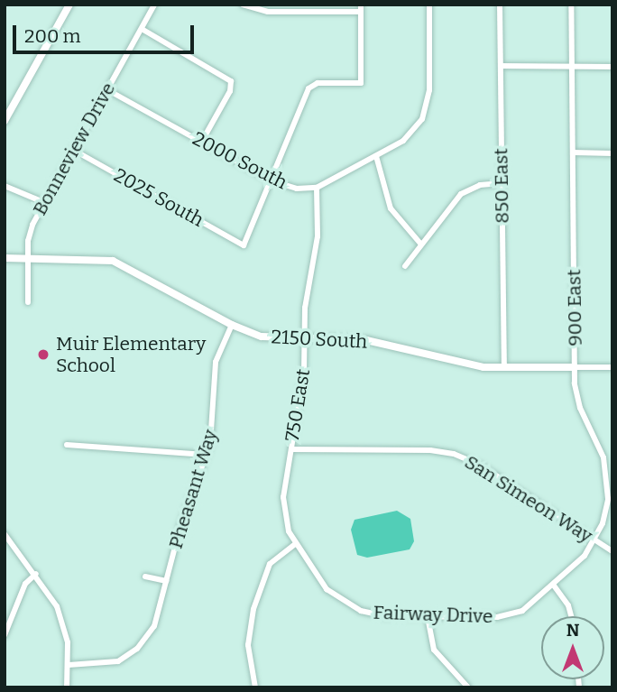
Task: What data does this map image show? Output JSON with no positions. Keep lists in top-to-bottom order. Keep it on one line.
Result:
{"streets":{"street":["Bonneview Drive","2000 South","850 East","2025 South","900 East","2150 South","750 East","Pheasant Way","San Simeon Way","Fairway Drive"]},"crossings":[["Bonneview Drive","2000 South"],["Bonneview Drive","2025 South"],["Bonneview Drive","2150 South"],["2000 South","2025 South"],["2000 South","750 East"],["850 East","2150 South"],["900 East","2150 South"],["900 East","San Simeon Way"],["900 East","Fairway Drive"],["2150 South","750 East"],["2150 South","Pheasant Way"],["750 East","San Simeon Way"],["750 East","Fairway Drive"]],"places":["Muir Elementary School"],"scale_bar":"200 m","north":"top"}
